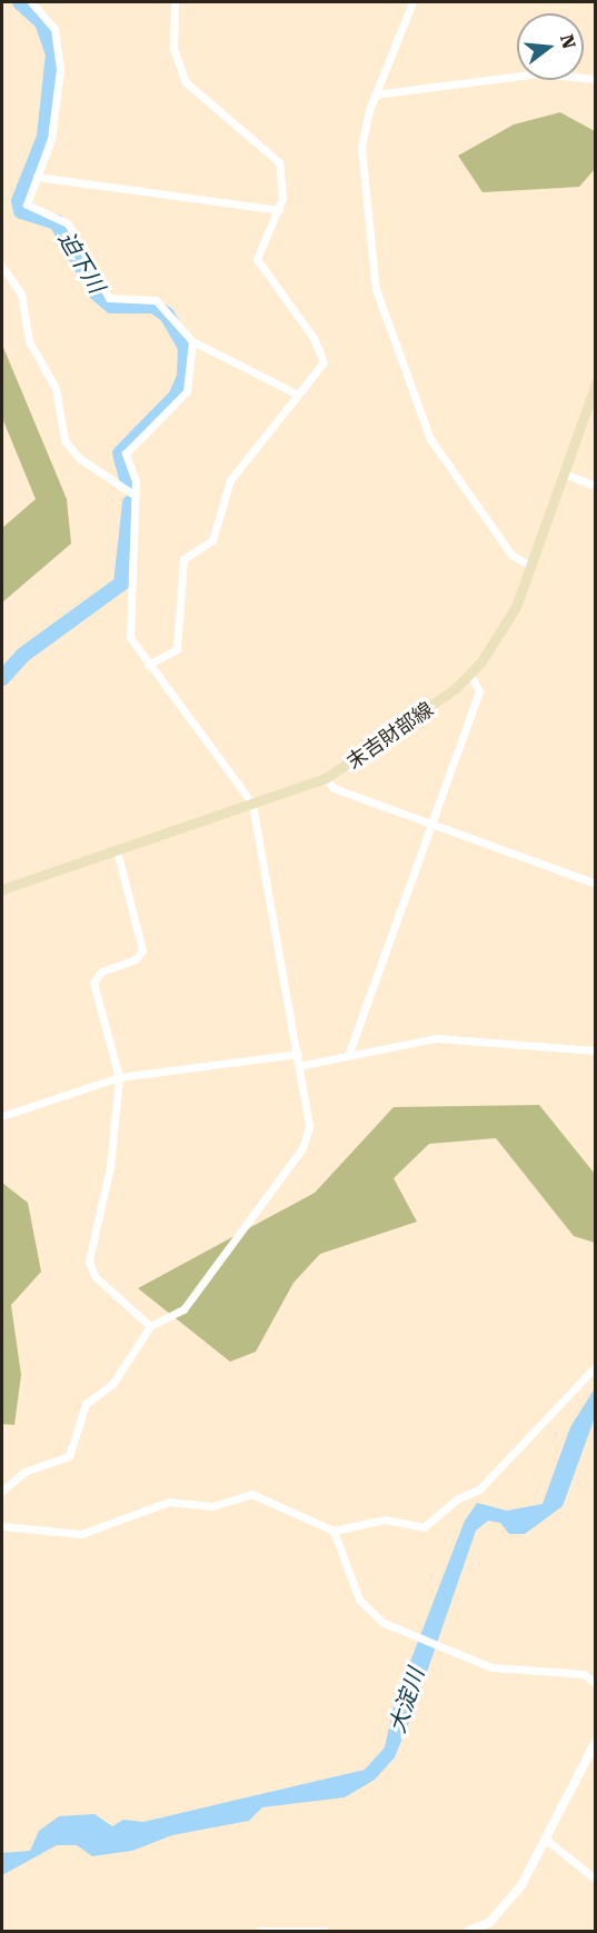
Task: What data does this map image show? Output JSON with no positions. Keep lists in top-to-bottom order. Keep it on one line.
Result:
{"streets":{"main road":["末吉財部線"]},"water":["迫下川","大淀川"],"north":"right"}
